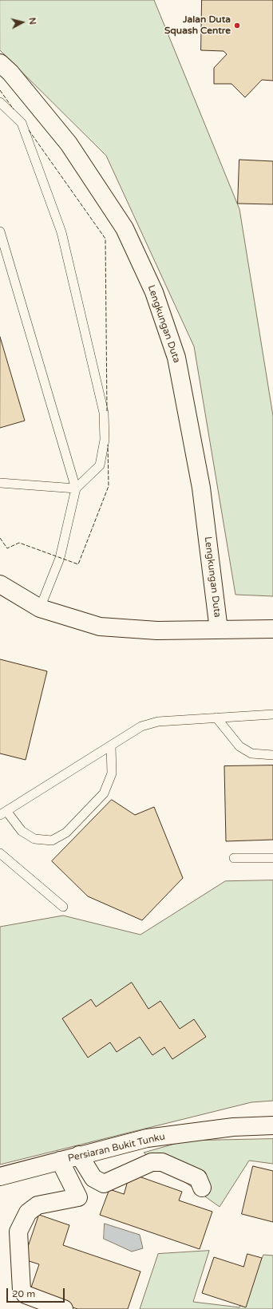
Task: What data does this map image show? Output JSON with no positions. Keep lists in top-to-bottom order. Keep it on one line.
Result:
{"streets":{"street":["Lengkungan Duta","Persiaran Bukit Tunku"]},"places":["Jalan Duta Squash Centre"],"scale_bar":"20 m","north":"right"}
